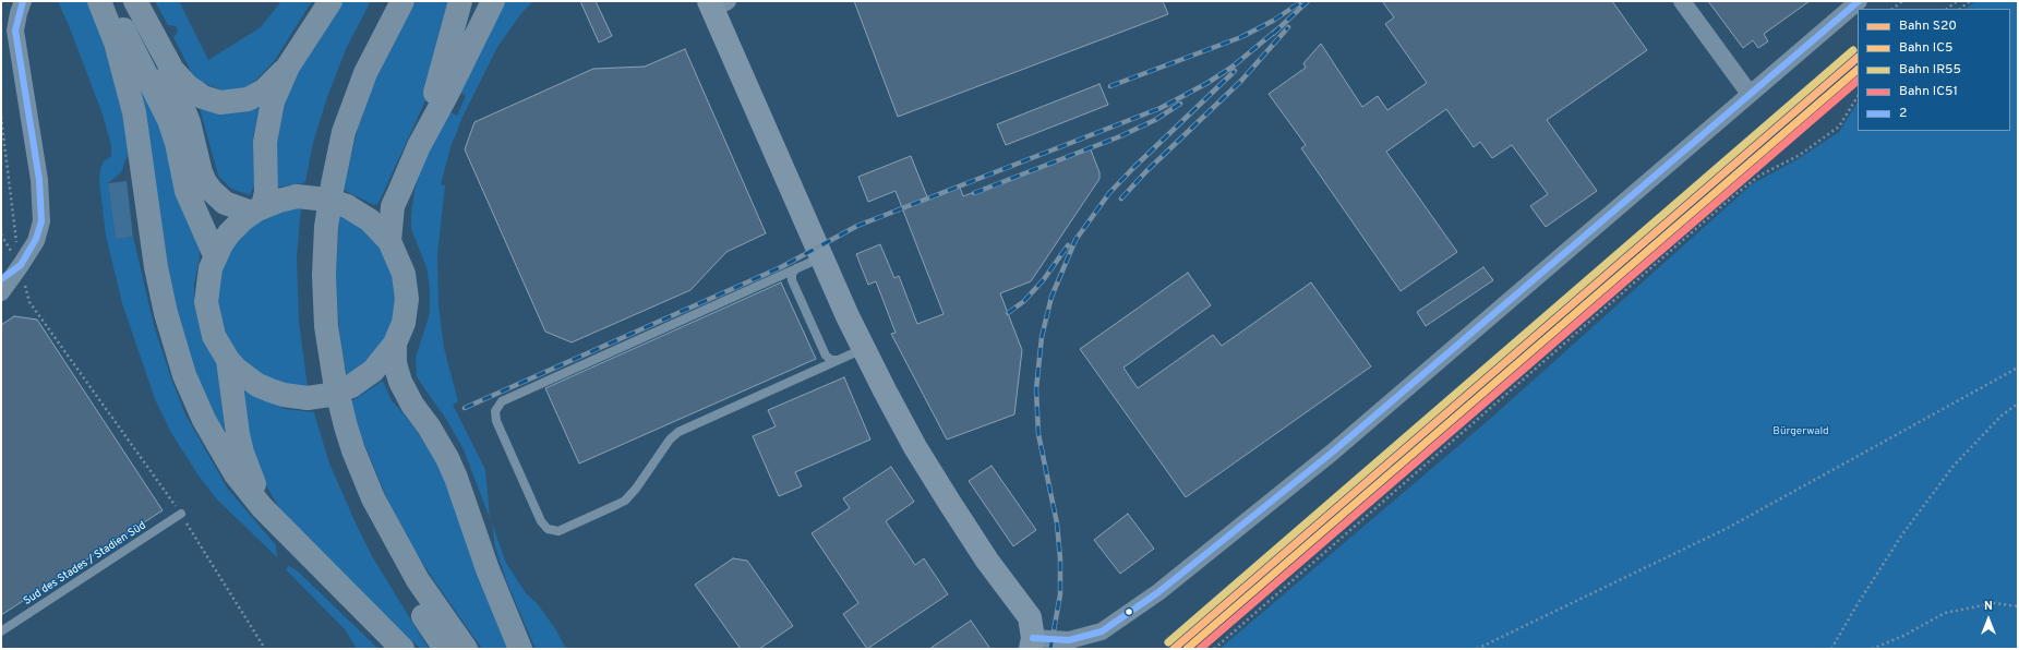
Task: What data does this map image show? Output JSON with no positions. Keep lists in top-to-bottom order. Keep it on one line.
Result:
{"streets":{"lane":["Sud des Stades / Stadien Süd"]},"parks":["Bürgerwald"],"lines":["transit line 2","rail line IR55","rail line S20","rail line IC5","rail line IC51"],"legend":["Bahn S20","Bahn IC5","Bahn IR55","Bahn IC51","2"],"north":"top"}
